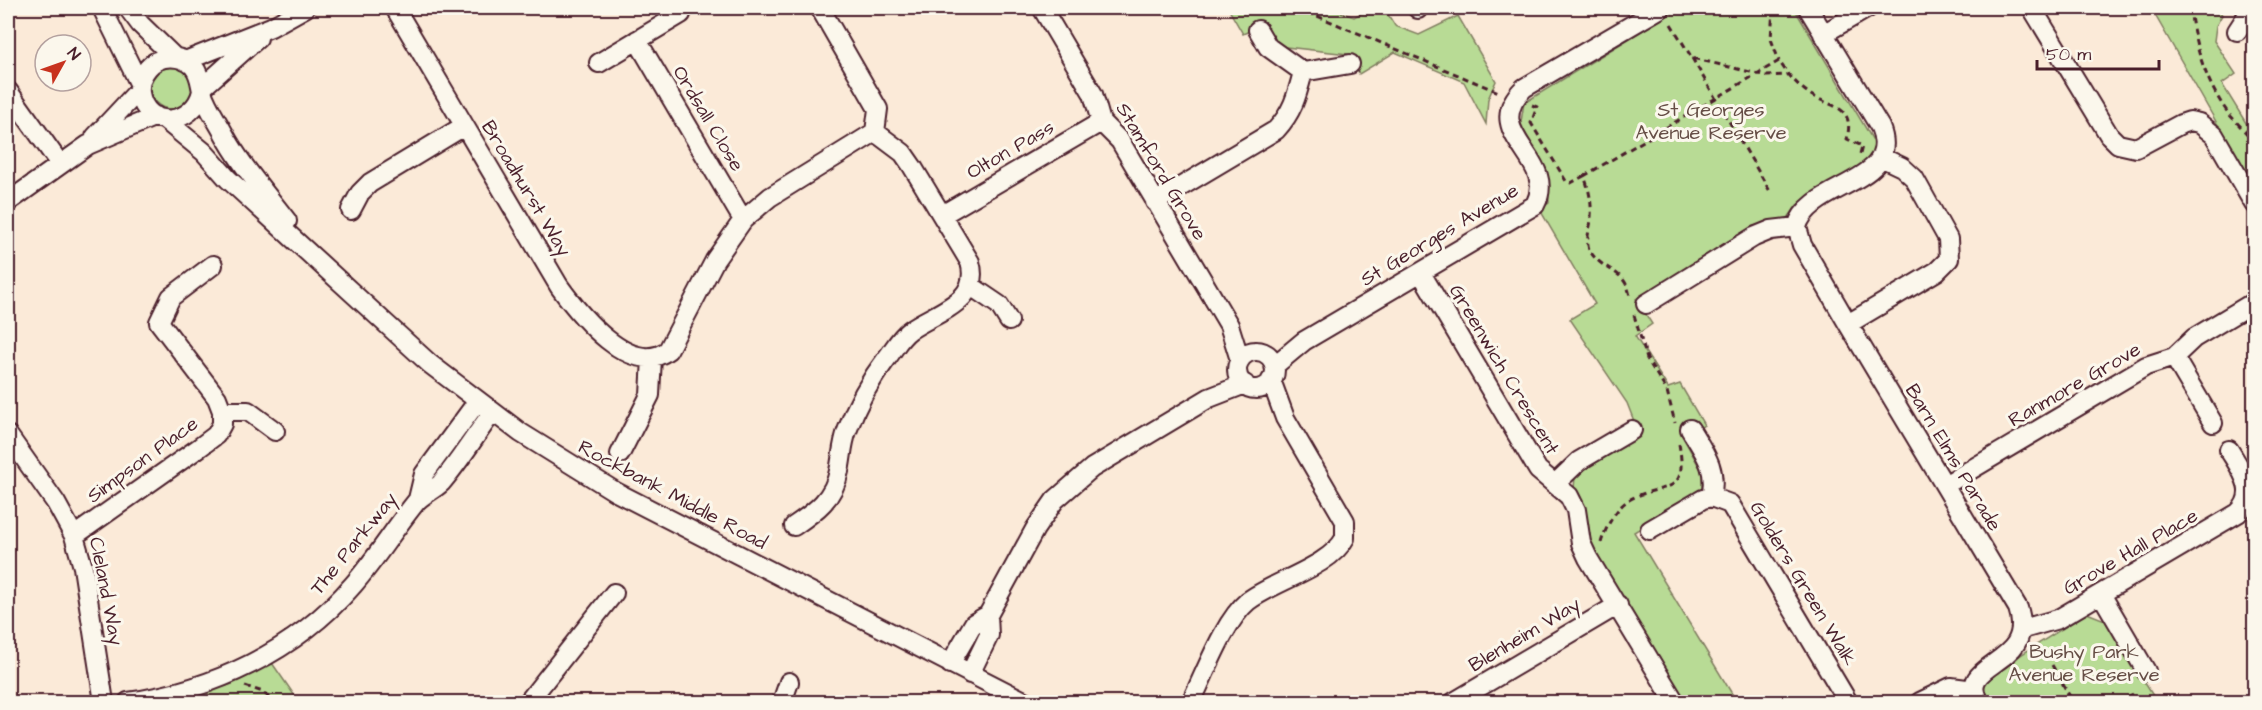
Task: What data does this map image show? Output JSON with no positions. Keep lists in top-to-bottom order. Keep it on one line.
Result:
{"streets":{"street":["Ordsall Close","Olton Pass","Stamford Grove","Broadhurst Way","St Georges Avenue","Greenwich Crescent","Ranmore Grove","Barn Elms Parade","Simpson Place","Rockbank Middle Road","The Parkway","Grove Hall Place","Golders Green Walk","Cleland Way","Blenheim Way"]},"crossings":[["Olton Pass","Stamford Grove"],["Stamford Grove","St Georges Avenue"],["St Georges Avenue","Greenwich Crescent"],["St Georges Avenue","Rockbank Middle Road"],["Greenwich Crescent","Blenheim Way"],["Ranmore Grove","Barn Elms Parade"],["Barn Elms Parade","Grove Hall Place"],["Simpson Place","Cleland Way"],["Rockbank Middle Road","The Parkway"]],"parks":["St Georges Avenue Reserve","Bushy Park Avenue Reserve"],"scale_bar":"50 m","north":"top right"}
